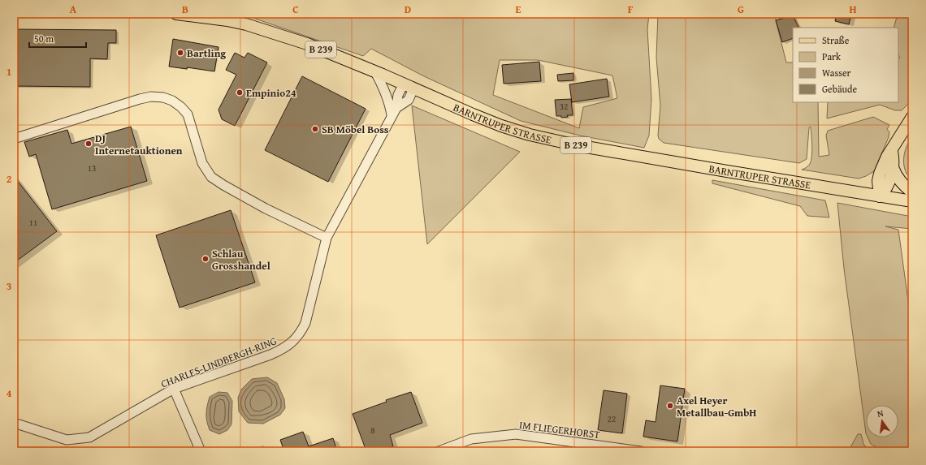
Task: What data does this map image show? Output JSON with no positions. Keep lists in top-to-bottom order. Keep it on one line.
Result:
{"streets":{"main road":["B 239","BARNTRUPER STRASSE"],"street":["CHARLES-LINDBERGH-RING","IM FLIEGERHORST"]},"crossings":[["B 239","BARNTRUPER STRASSE"],["BARNTRUPER STRASSE","CHARLES-LINDBERGH-RING"]],"places":["Bartling","Empinio24","SB Möbel Boss","DJ Internetauktionen","Schlau Grosshandel","Axel Heyer Metallbau-GmbH"],"house_numbers":["32","13","11","22","8"],"legend":["Straße","Park","Wasser","Gebäude"],"scale_bar":"50 m","north":"top","grid":{"columns":["A","B","C","D","E","F","G","H"],"rows":["1","2","3","4"]}}
